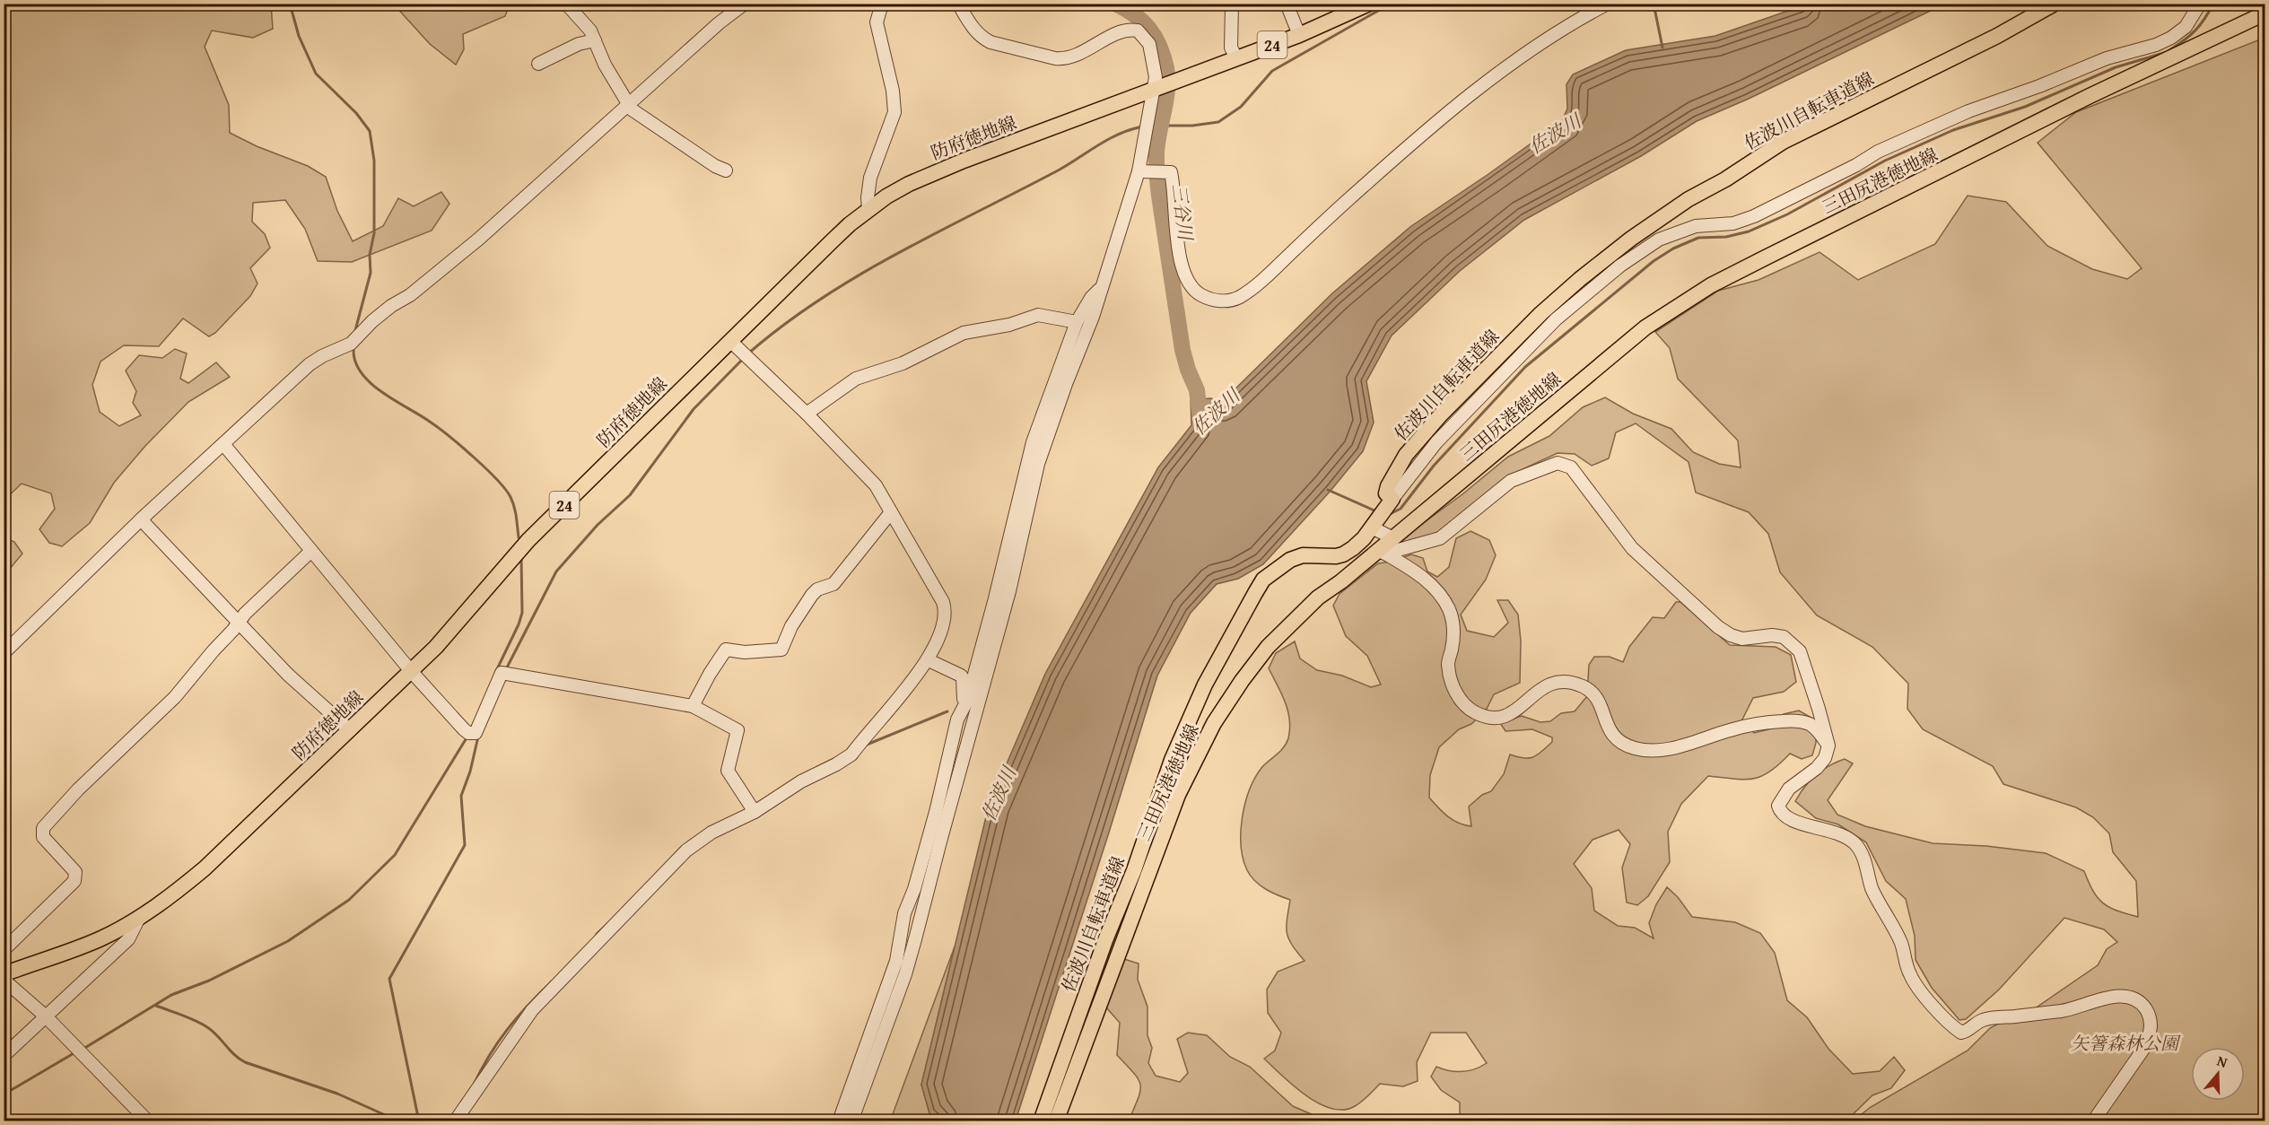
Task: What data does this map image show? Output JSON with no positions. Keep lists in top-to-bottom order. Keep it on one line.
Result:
{"streets":{"main road":["24","佐波川自転車道線","防府徳地線","三田尻港徳地線"]},"water":["佐波川","三谷川"],"parks":["矢箸森林公園"],"north":"top"}
